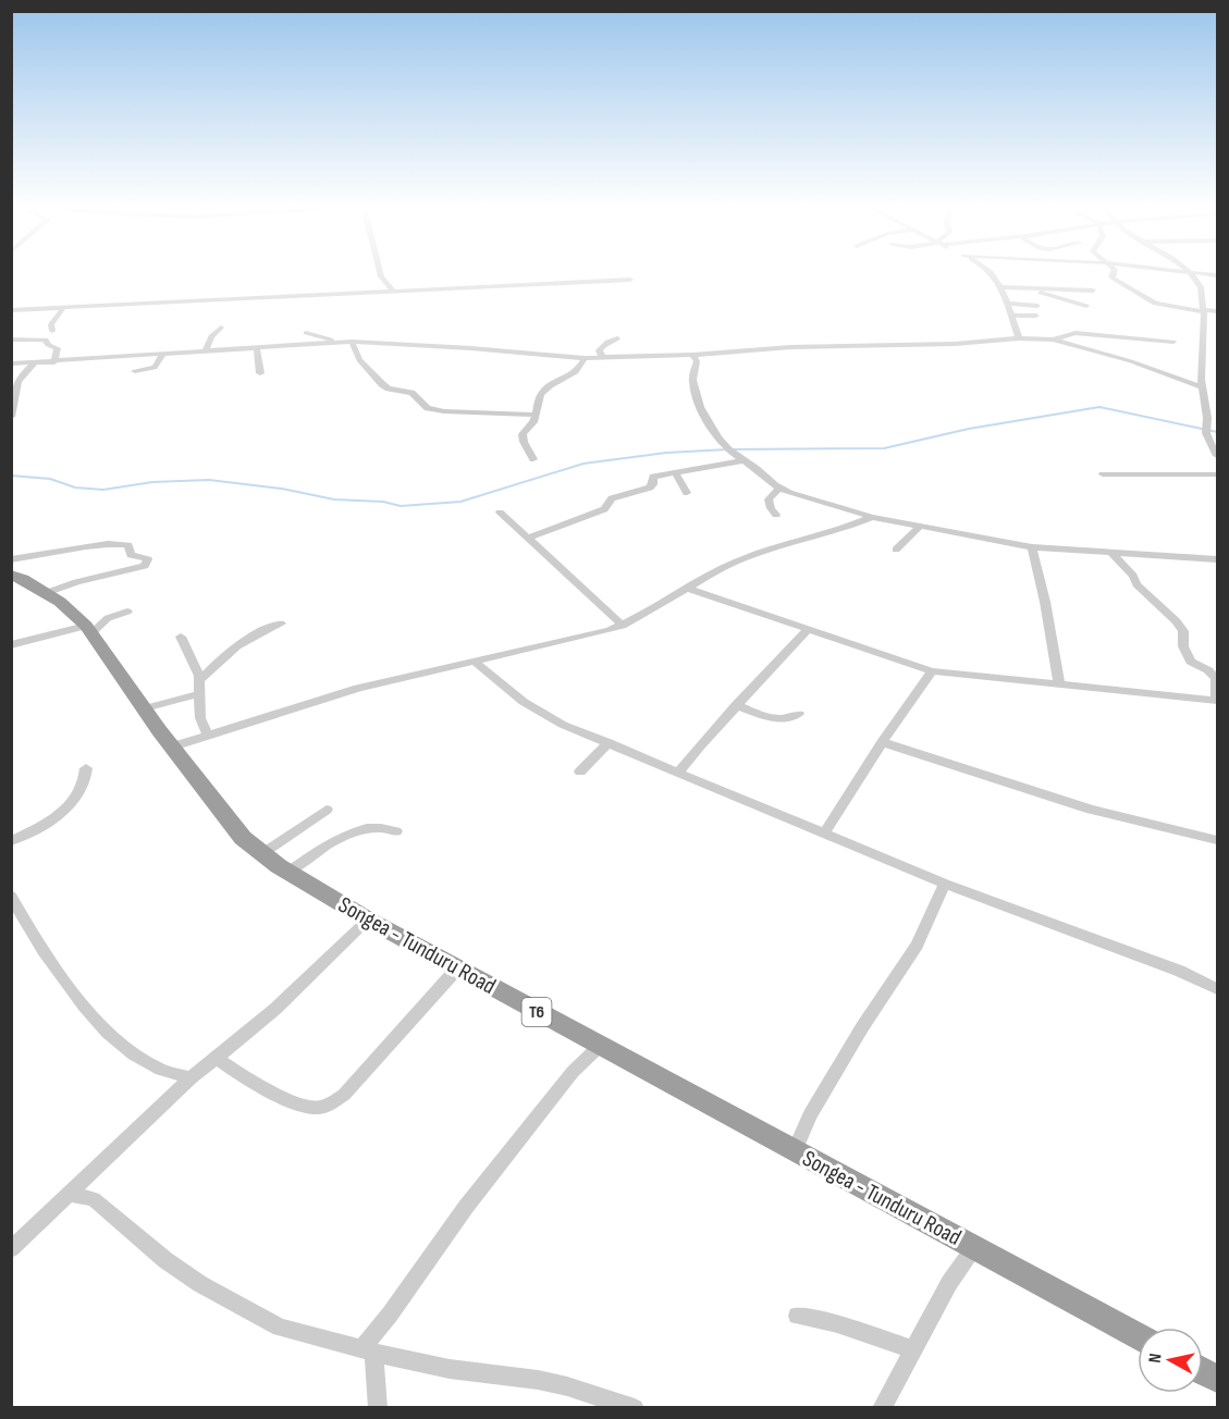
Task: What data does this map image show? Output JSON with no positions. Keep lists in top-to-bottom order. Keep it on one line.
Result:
{"streets":{"highway":["Songea - Tunduru Road","T6"]},"north":"left"}
